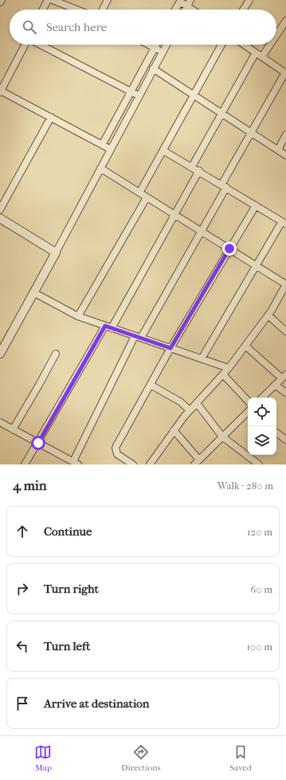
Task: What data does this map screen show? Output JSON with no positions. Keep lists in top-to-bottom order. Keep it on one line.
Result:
{"page":{"search":"Search here","heading":["4 min","Walk · 280 m"],"list":[["Continue","120 m"],["Turn right","60 m"],["Turn left","100 m"],"Arrive at destination"],"nav":["Map","Directions","Saved"]}}
